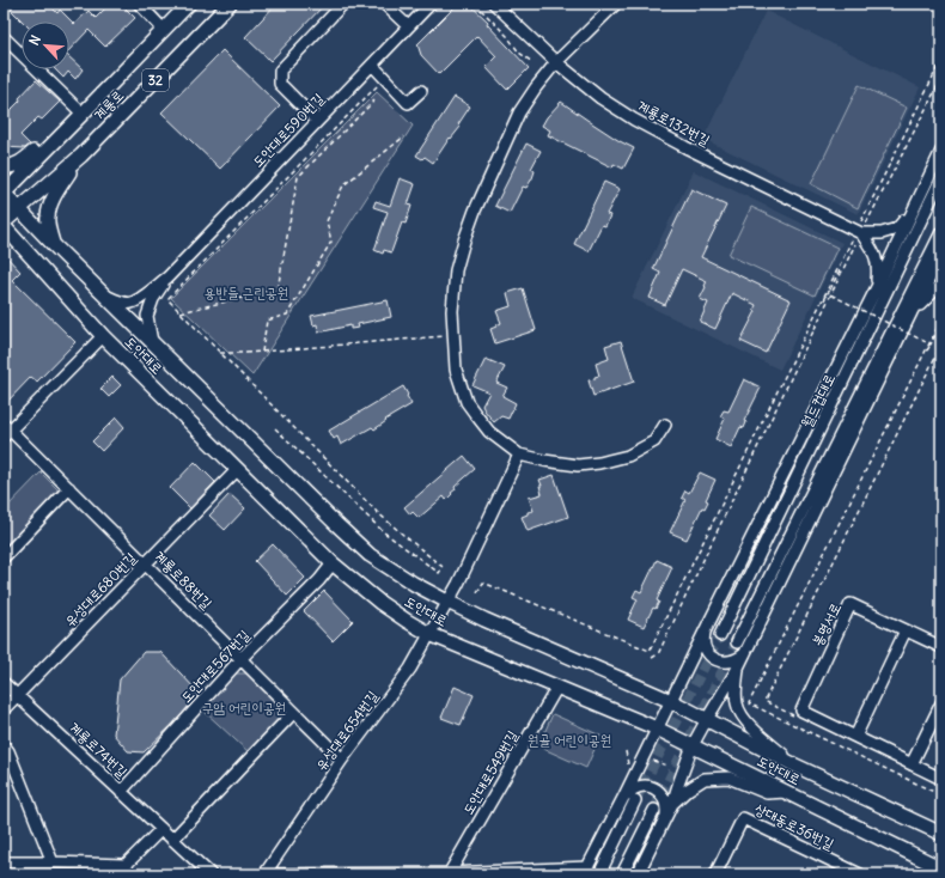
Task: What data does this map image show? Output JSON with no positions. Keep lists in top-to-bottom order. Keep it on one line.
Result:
{"streets":{"main road":["32","계룡로","도안대로"],"street":["계룡로132번길","도안대로590번길","월드컵대로","계룡로88번길","유성대로680번길","봉명서로","도안대로567번길","유성대로654번길","계룡로74번길","도안대로549번길","상대동로36번길"]},"crossings":[["계룡로","도안대로"],["도안대로","유성대로680번길"],["도안대로","도안대로567번길"],["도안대로","유성대로654번길"],["도안대로","도안대로549번길"],["계룡로88번길","유성대로680번길"],["계룡로88번길","도안대로567번길"],["계룡로88번길","유성대로654번길"],["유성대로680번길","계룡로74번길"],["도안대로567번길","계룡로74번길"]],"parks":["용반들 근린공원","구암 어린이공원","원골 어린이공원"],"north":"top left"}
